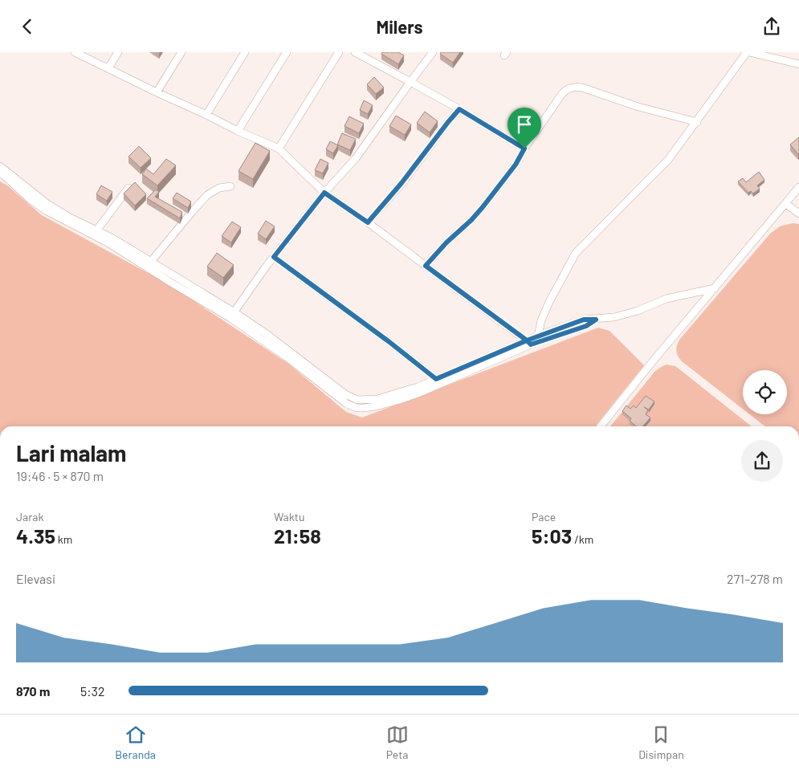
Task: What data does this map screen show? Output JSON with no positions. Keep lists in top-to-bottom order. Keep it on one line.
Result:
{"page":{"header":"Milers","heading":["Lari malam","19:46 · 5 × 870 m"],"stats":[["Jarak","4.35 km"],["Waktu","21:58"],["Pace","5:03 /km"]],"chart":["Elevasi","271–278 m"],"list":[{"name":"870 m","note":"5:32"}],"tabs":["Beranda","Peta","Disimpan"]}}
